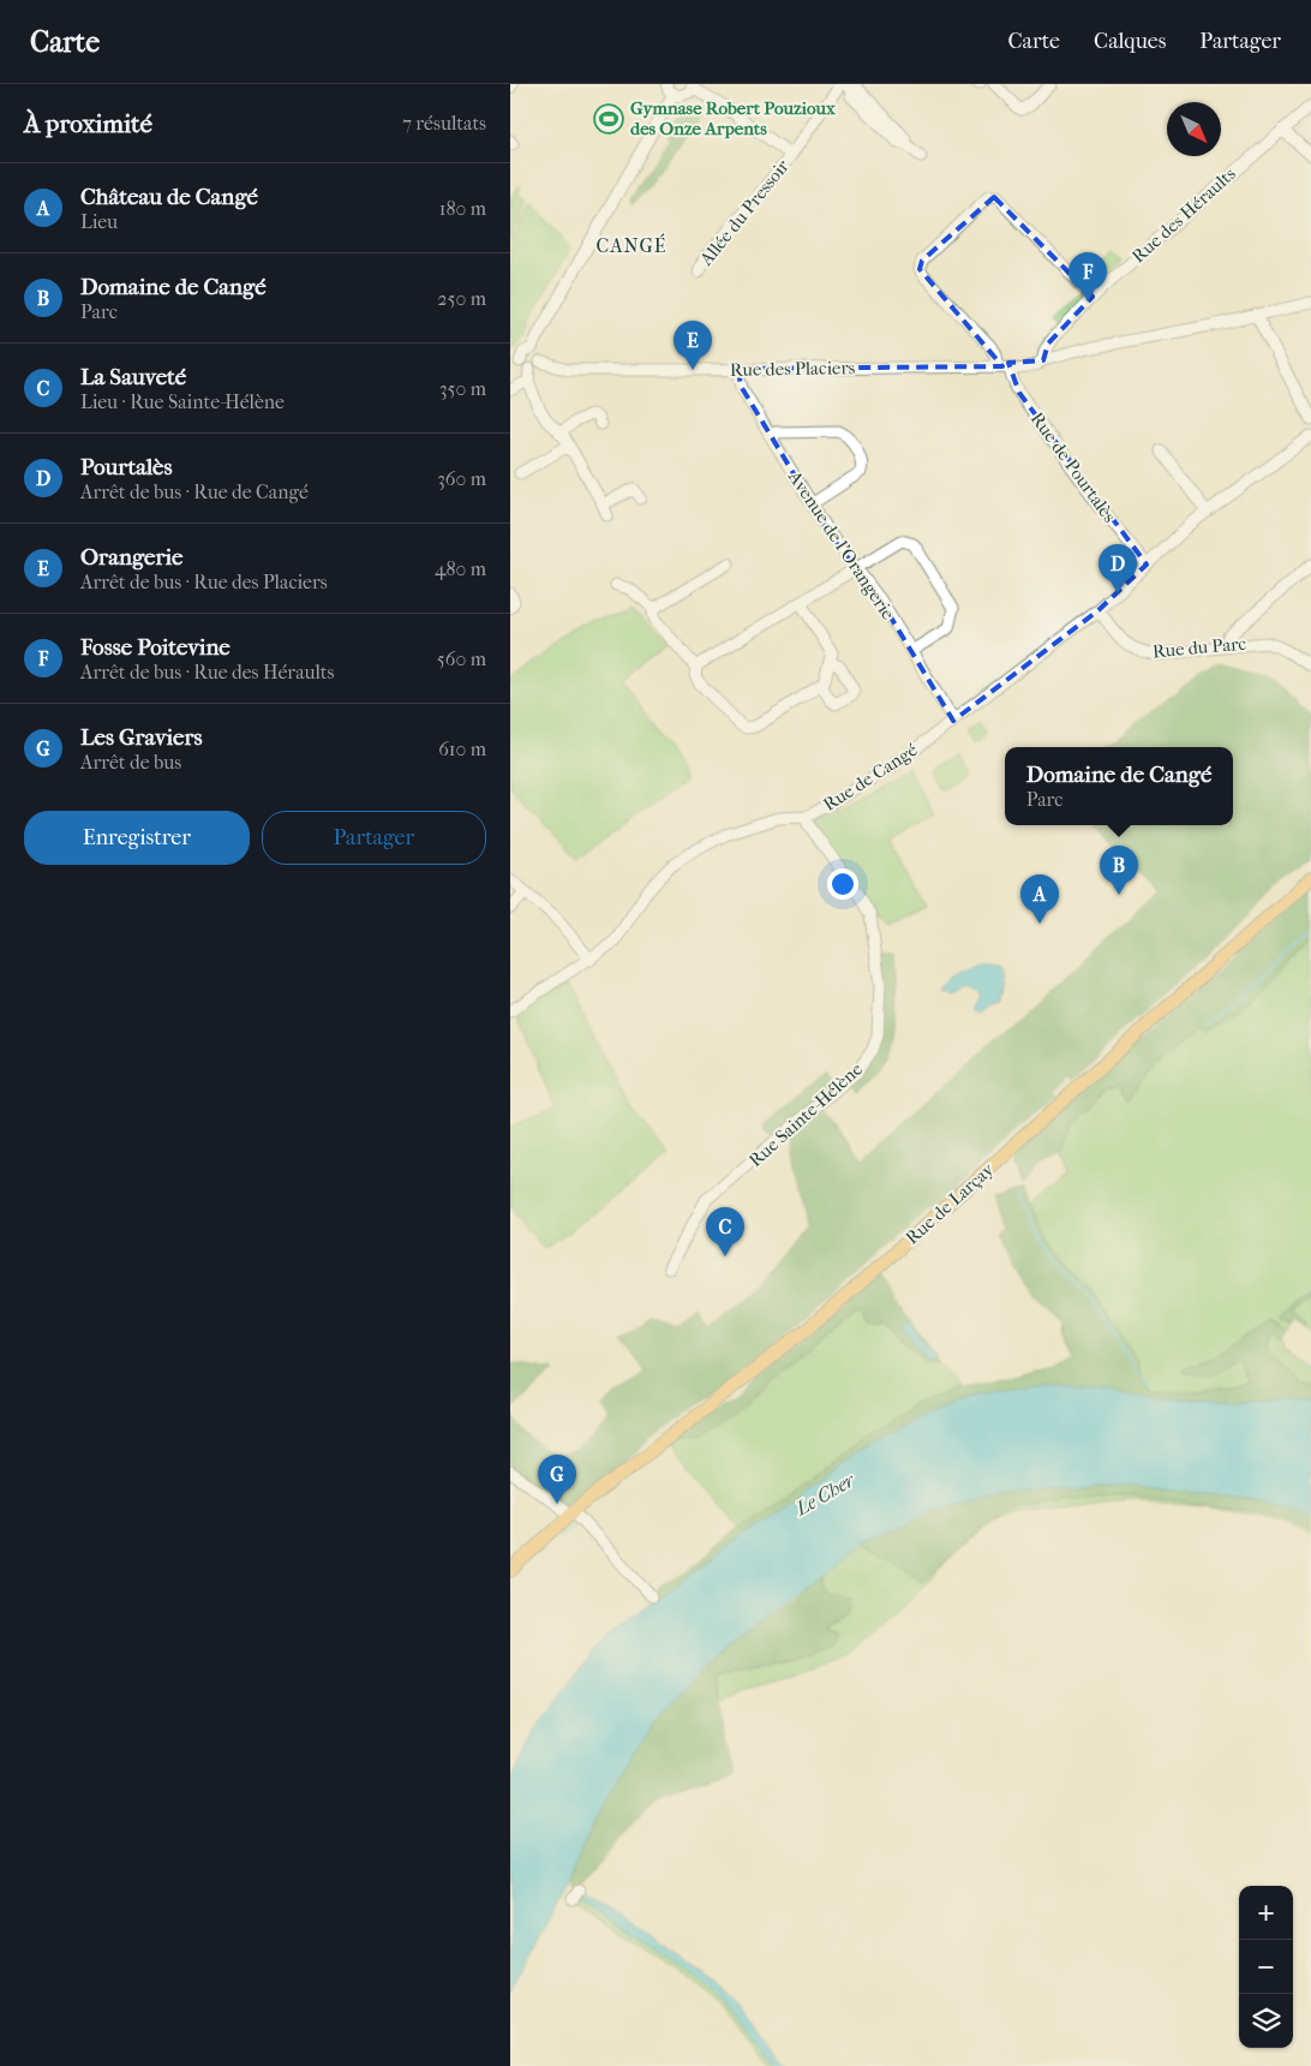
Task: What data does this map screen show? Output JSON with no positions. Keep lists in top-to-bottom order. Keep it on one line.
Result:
{"streets":{"main road":["Rue de Larçay"],"street":["Allée du Pressoir","Rue des Héraults","Rue des Placiers","Rue de Pourtalès","Avenue de l'Orangerie","Rue du Parc","Rue de Cangé","Rue Sainte-Hélène"]},"crossings":[["Rue des Héraults","Rue des Placiers"],["Rue des Placiers","Rue de Pourtalès"],["Rue des Placiers","Avenue de l'Orangerie"],["Rue de Pourtalès","Rue de Cangé"],["Avenue de l'Orangerie","Rue de Cangé"],["Rue du Parc","Rue de Cangé"],["Rue de Cangé","Rue Sainte-Hélène"]],"districts":["CANGÉ"],"water":["Le Cher"],"places":{"sports":["Gymnase Robert Pouzioux des Onze Arpents"]},"north":"bottom right","page":{"header":"Carte","nav":["Carte","Calques","Partager"],"heading":["À proximité","7 résultats"],"list":[{"mark":"A","name":"Château de Cangé","note":"Lieu","value":"180 m"},{"mark":"B","name":"Domaine de Cangé","note":"Parc","value":"250 m"},{"mark":"C","name":"La Sauveté","note":"Lieu · Rue Sainte-Hélène","value":"350 m"},{"mark":"D","name":"Pourtalès","note":"Arrêt de bus · Rue de Cangé","value":"360 m"},{"mark":"E","name":"Orangerie","note":"Arrêt de bus · Rue des Placiers","value":"480 m"},{"mark":"F","name":"Fosse Poitevine","note":"Arrêt de bus · Rue des Héraults","value":"560 m"},{"mark":"G","name":"Les Graviers","note":"Arrêt de bus","value":"610 m"}],"pins":["F","E","D","B","A","C","G"],"popup":["Domaine de Cangé","Parc"],"buttons":["Enregistrer","Partager"],"map_buttons":["+","−"]}}
